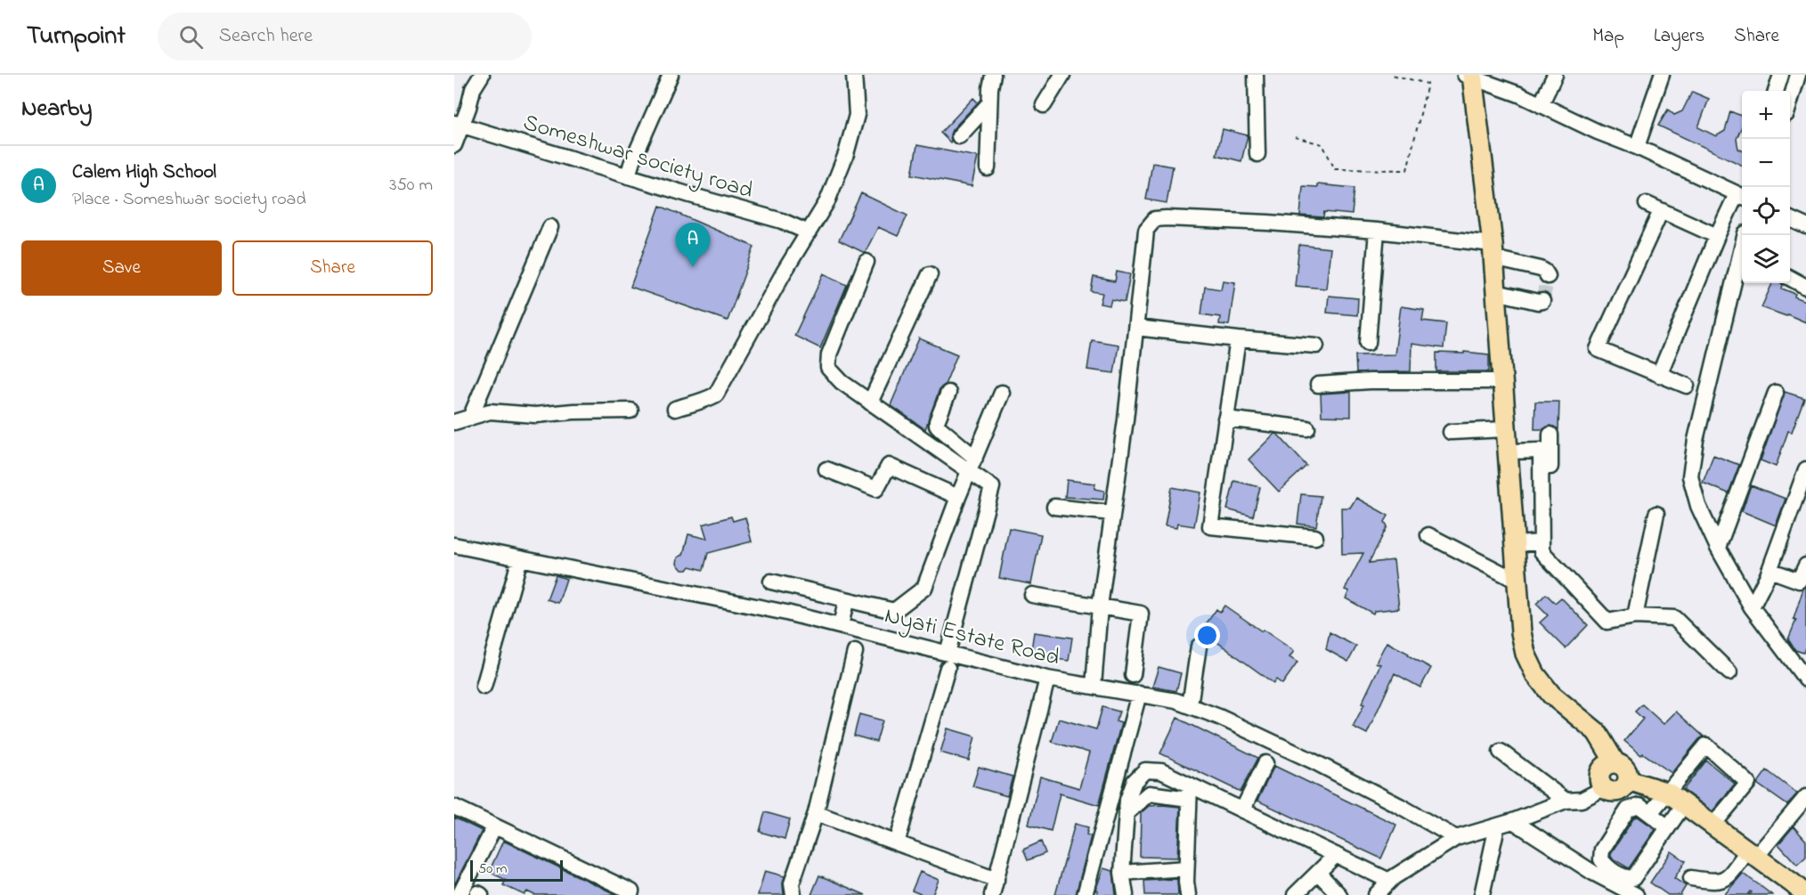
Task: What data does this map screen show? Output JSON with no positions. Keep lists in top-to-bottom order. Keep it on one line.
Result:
{"streets":{"street":["Someshwar society road","Nyati Estate Road"]},"scale_bar":"50 m","page":{"header":"Turnpoint","search":"Search here","nav":["Map","Layers","Share"],"heading":"Nearby","map_buttons":["+","−"],"list":[{"mark":"A","name":"Calem High School","note":"Place · Someshwar society road","value":"350 m"}],"pins":"A","buttons":["Save","Share"],"scale":"50 m"}}
